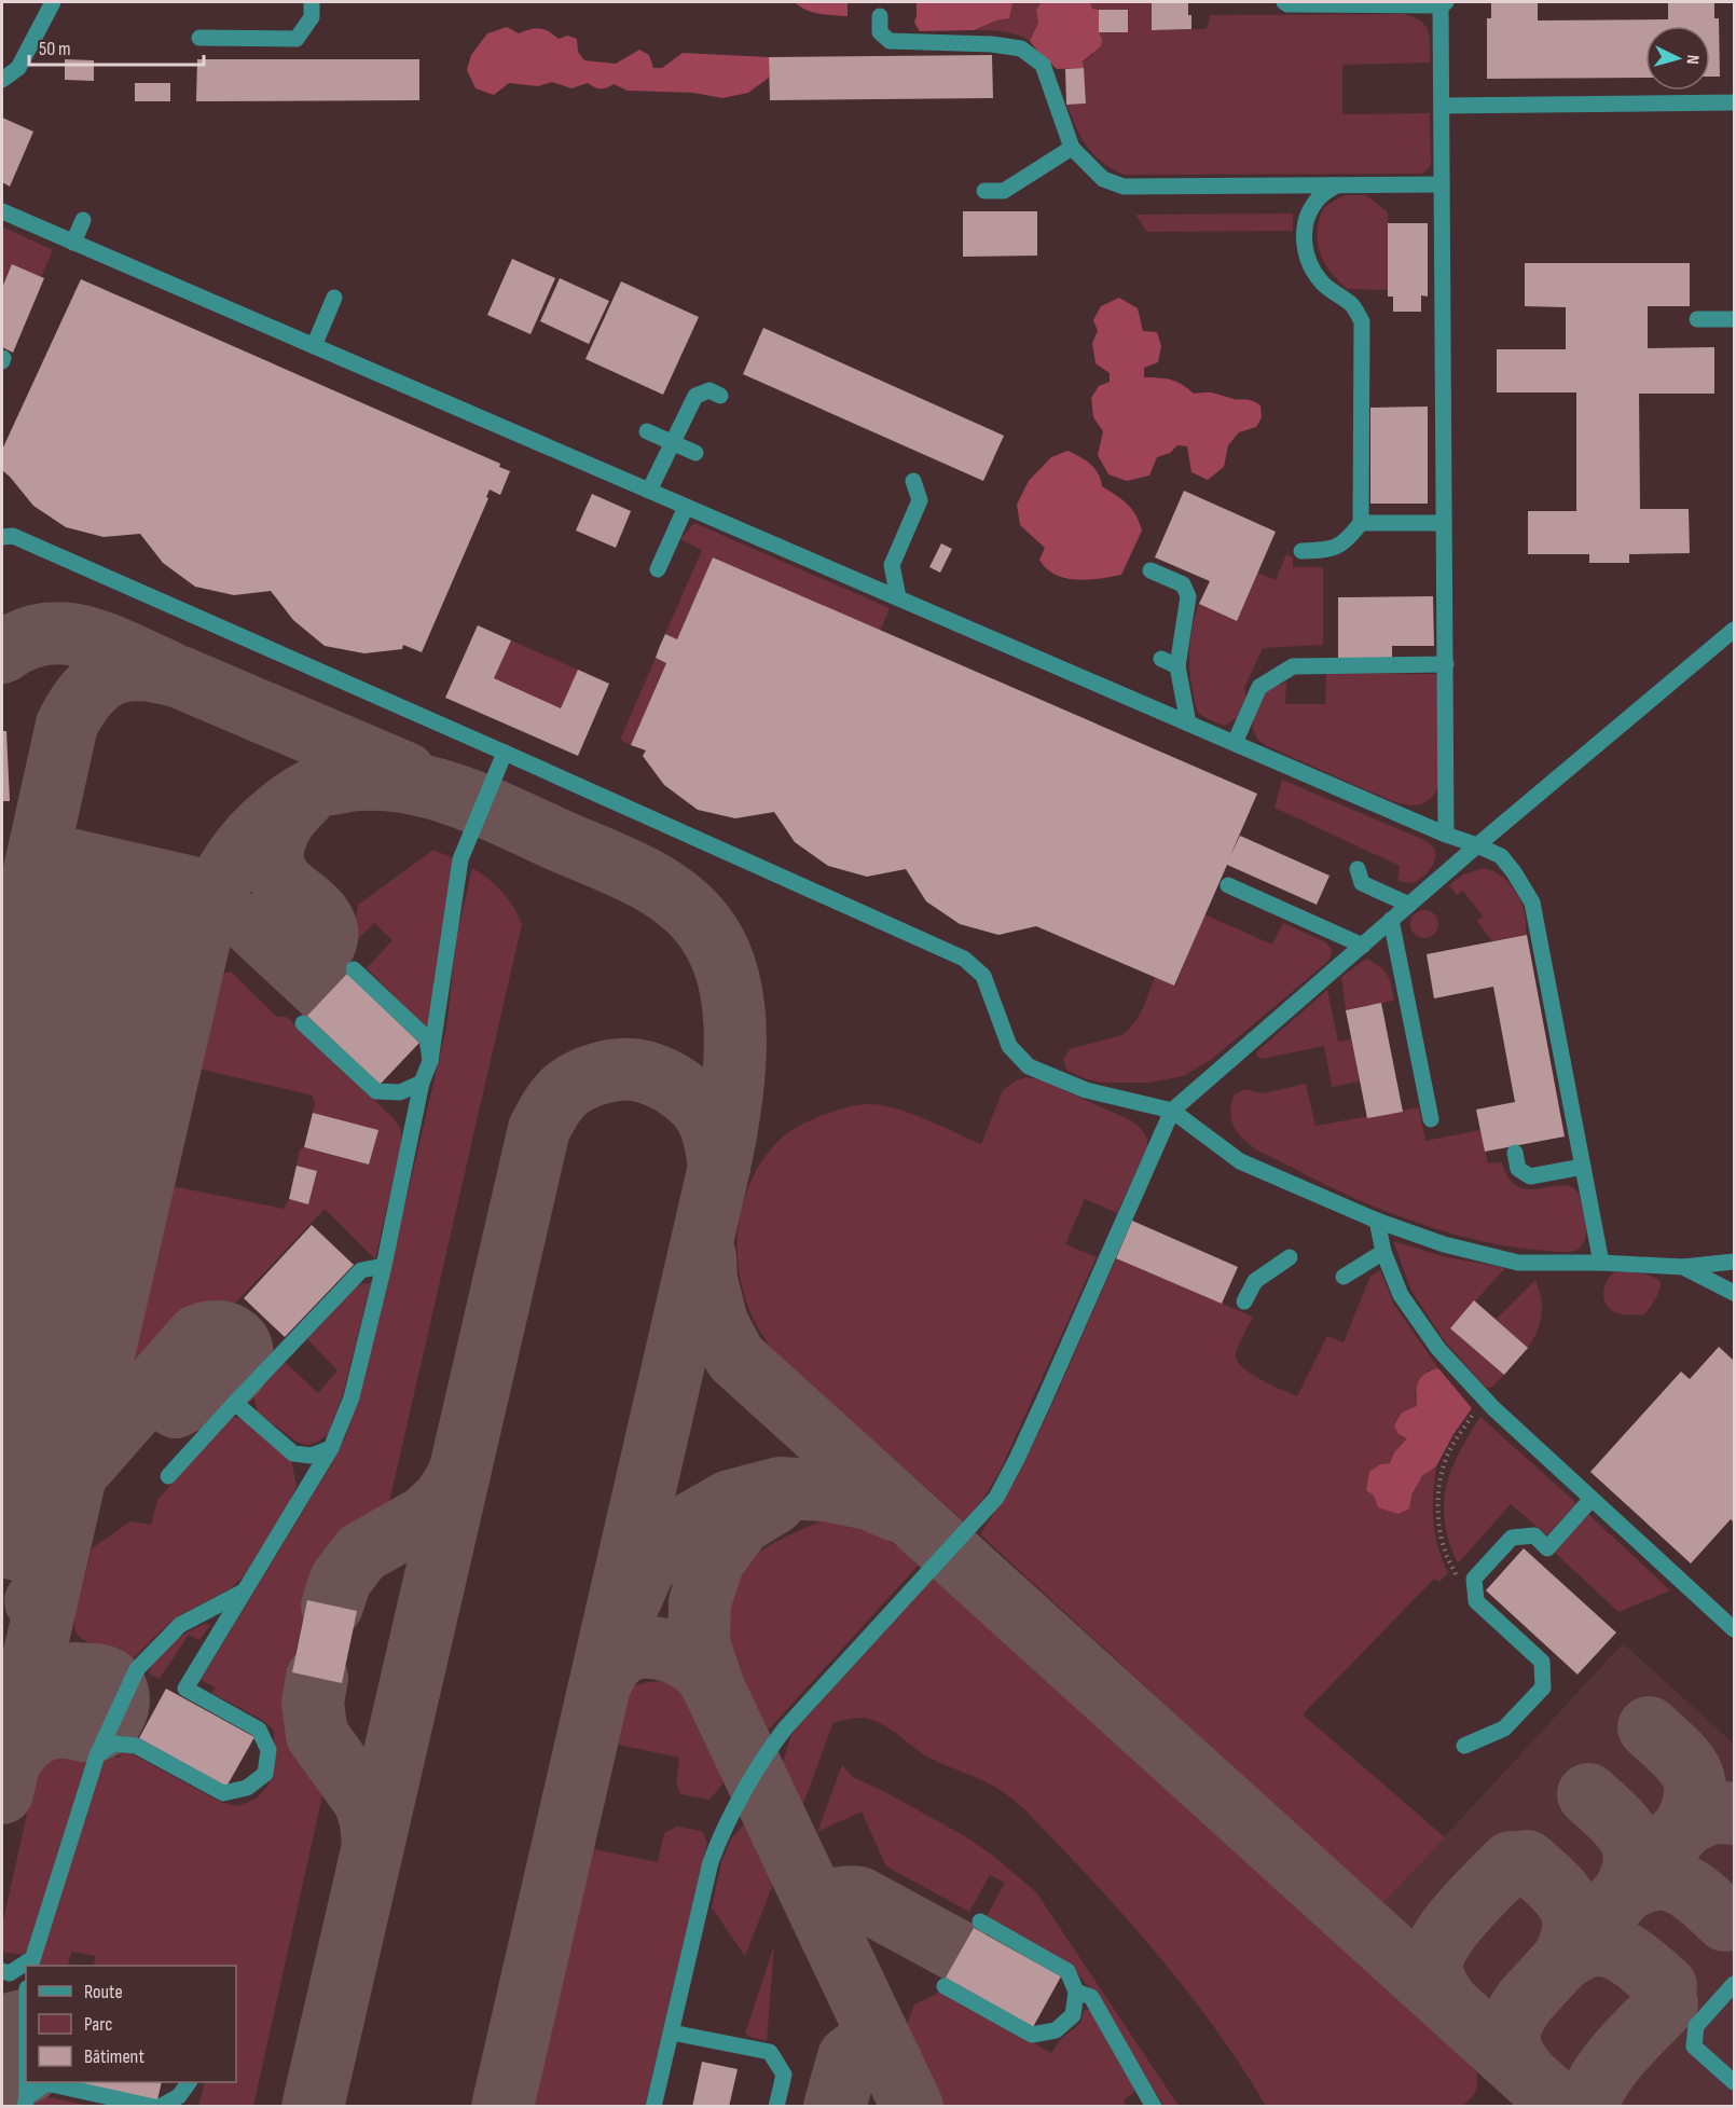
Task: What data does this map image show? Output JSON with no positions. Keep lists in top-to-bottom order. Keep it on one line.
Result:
{"legend":["Route","Parc","Bâtiment"],"scale_bar":"50 m","north":"right"}
